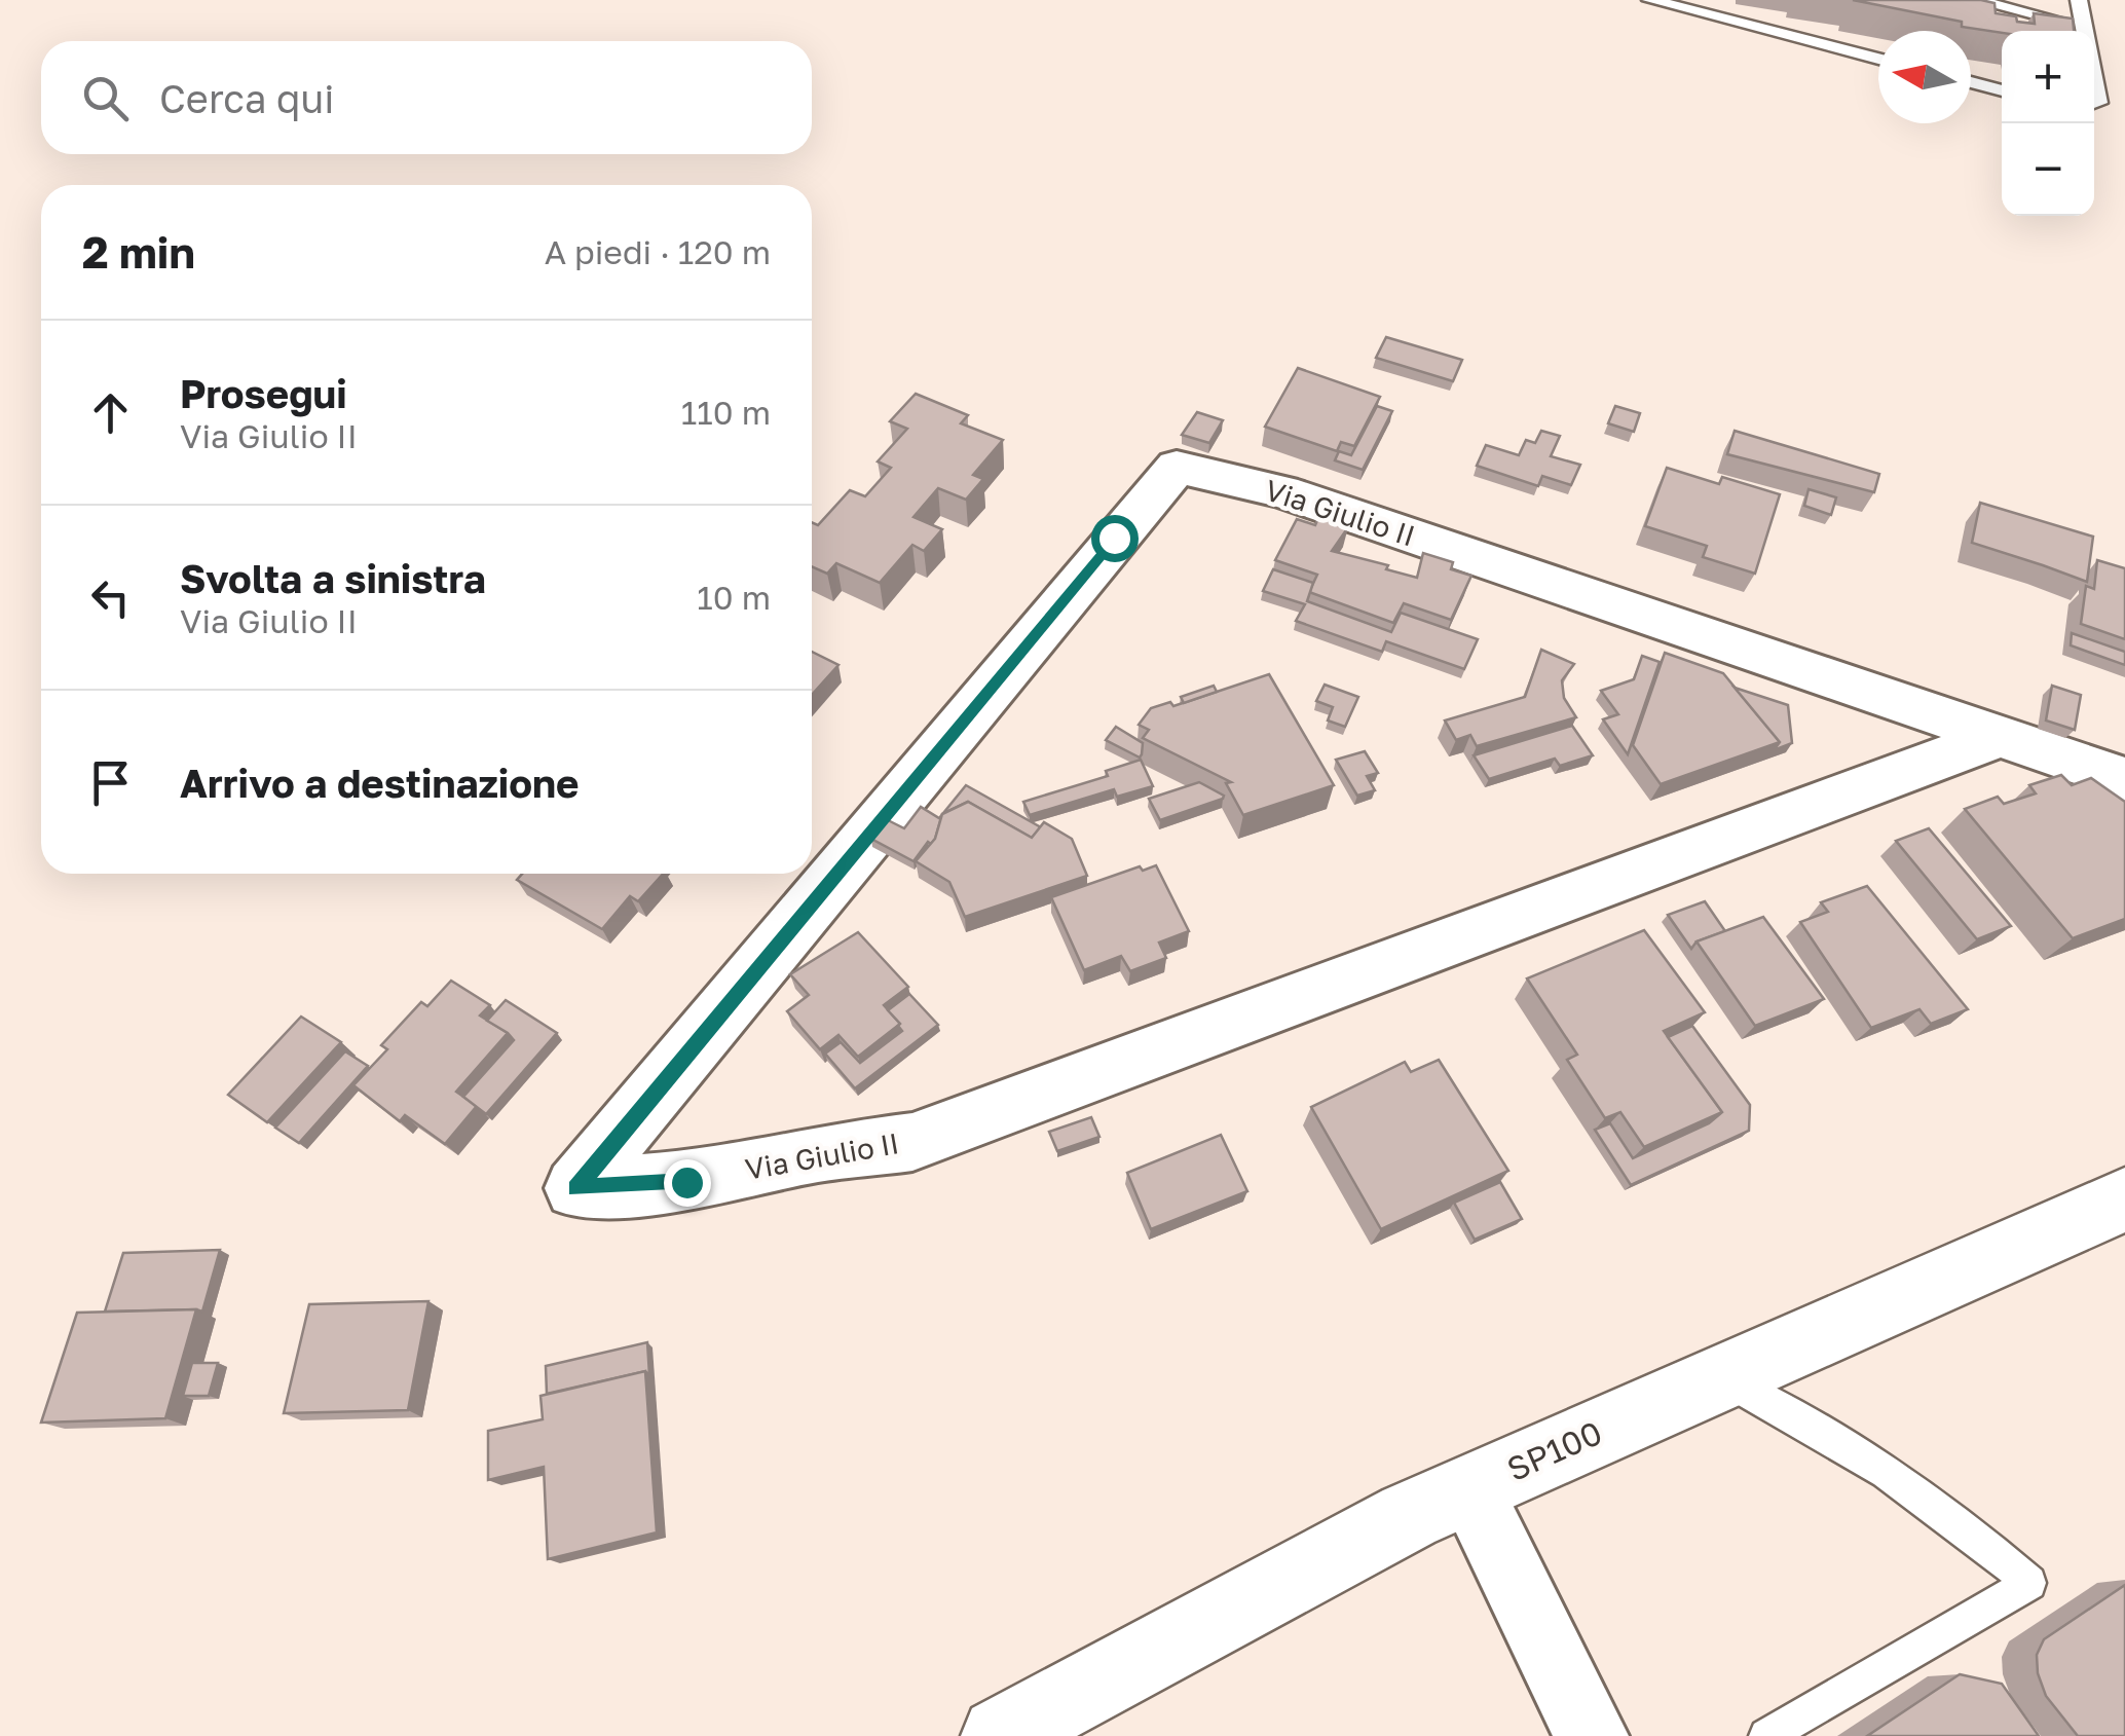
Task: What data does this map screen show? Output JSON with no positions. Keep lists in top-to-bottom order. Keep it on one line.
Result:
{"streets":{"main road":["SP100"],"street":["Via Giulio II"]},"north":"left","page":{"map_buttons":["+","−"],"search":"Cerca qui","heading":["2 min","A piedi · 120 m"],"list":[["Prosegui","Via Giulio II","110 m"],["Svolta a sinistra","Via Giulio II","10 m"],"Arrivo a destinazione"]}}
